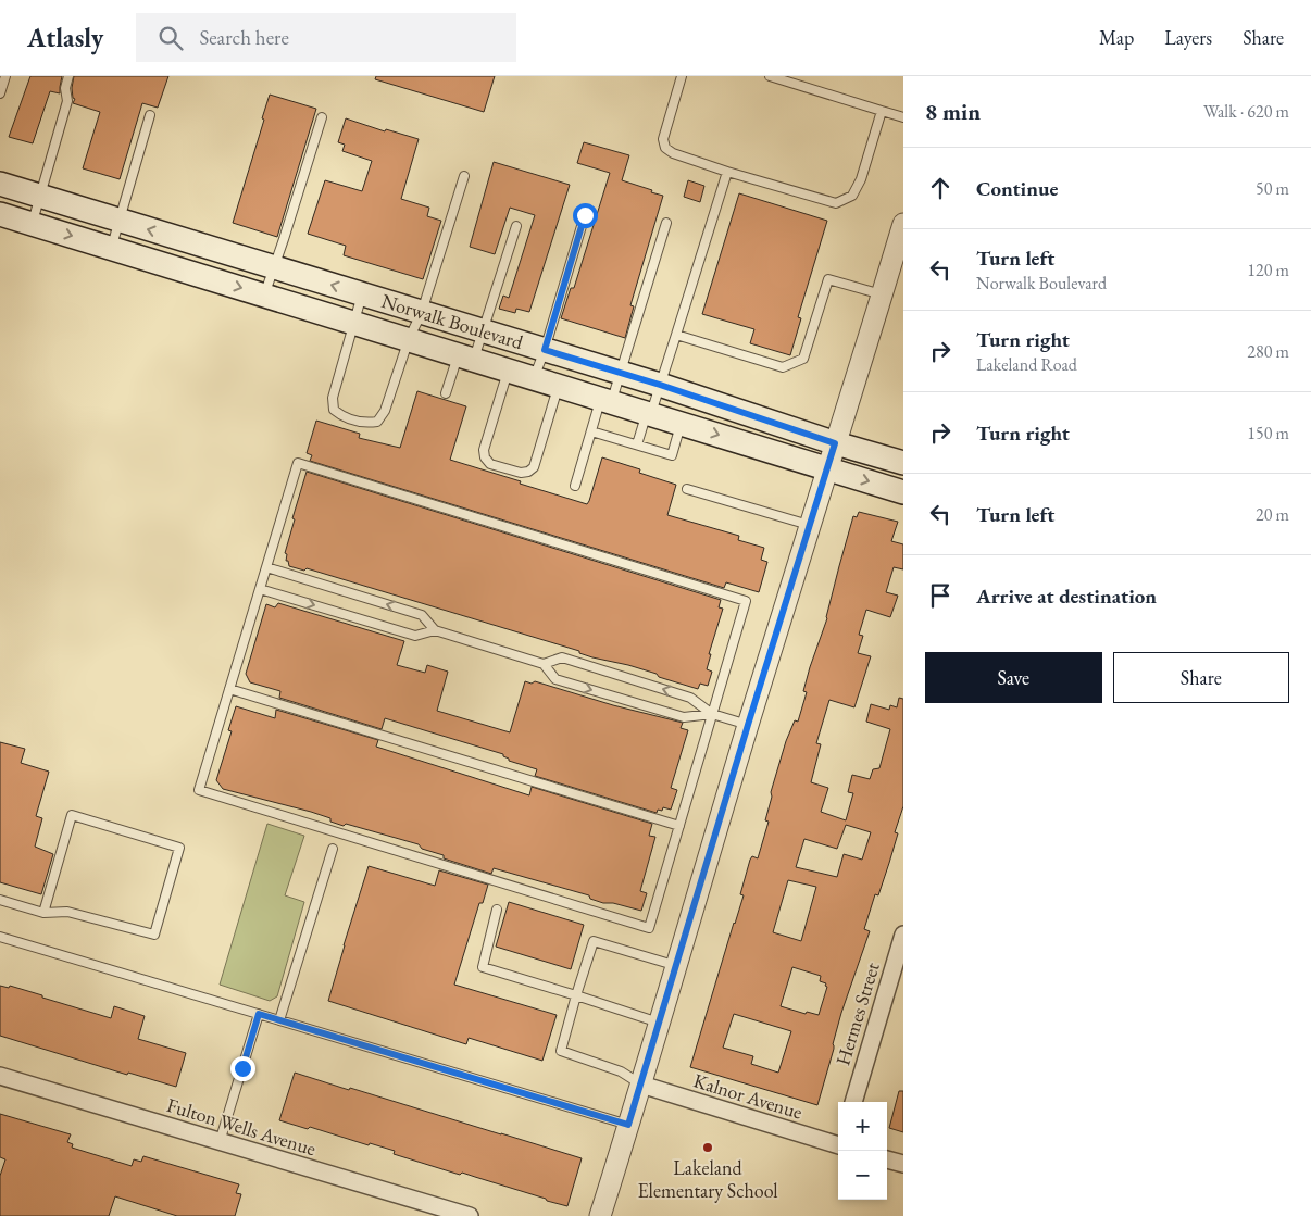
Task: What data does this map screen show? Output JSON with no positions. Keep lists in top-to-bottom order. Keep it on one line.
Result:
{"streets":{"main road":["Norwalk Boulevard"],"street":["Hermes Street","Kalnor Avenue","Fulton Wells Avenue"]},"places":["Lakeland Elementary School"],"page":{"header":"Atlasly","search":"Search here","nav":["Map","Layers","Share"],"heading":["8 min","Walk · 620 m"],"list":[["Continue","50 m"],["Turn left","Norwalk Boulevard","120 m"],["Turn right","Lakeland Road","280 m"],["Turn right","150 m"],["Turn left","20 m"],"Arrive at destination"],"buttons":["Save","Share"],"map_buttons":["+","−"]}}
